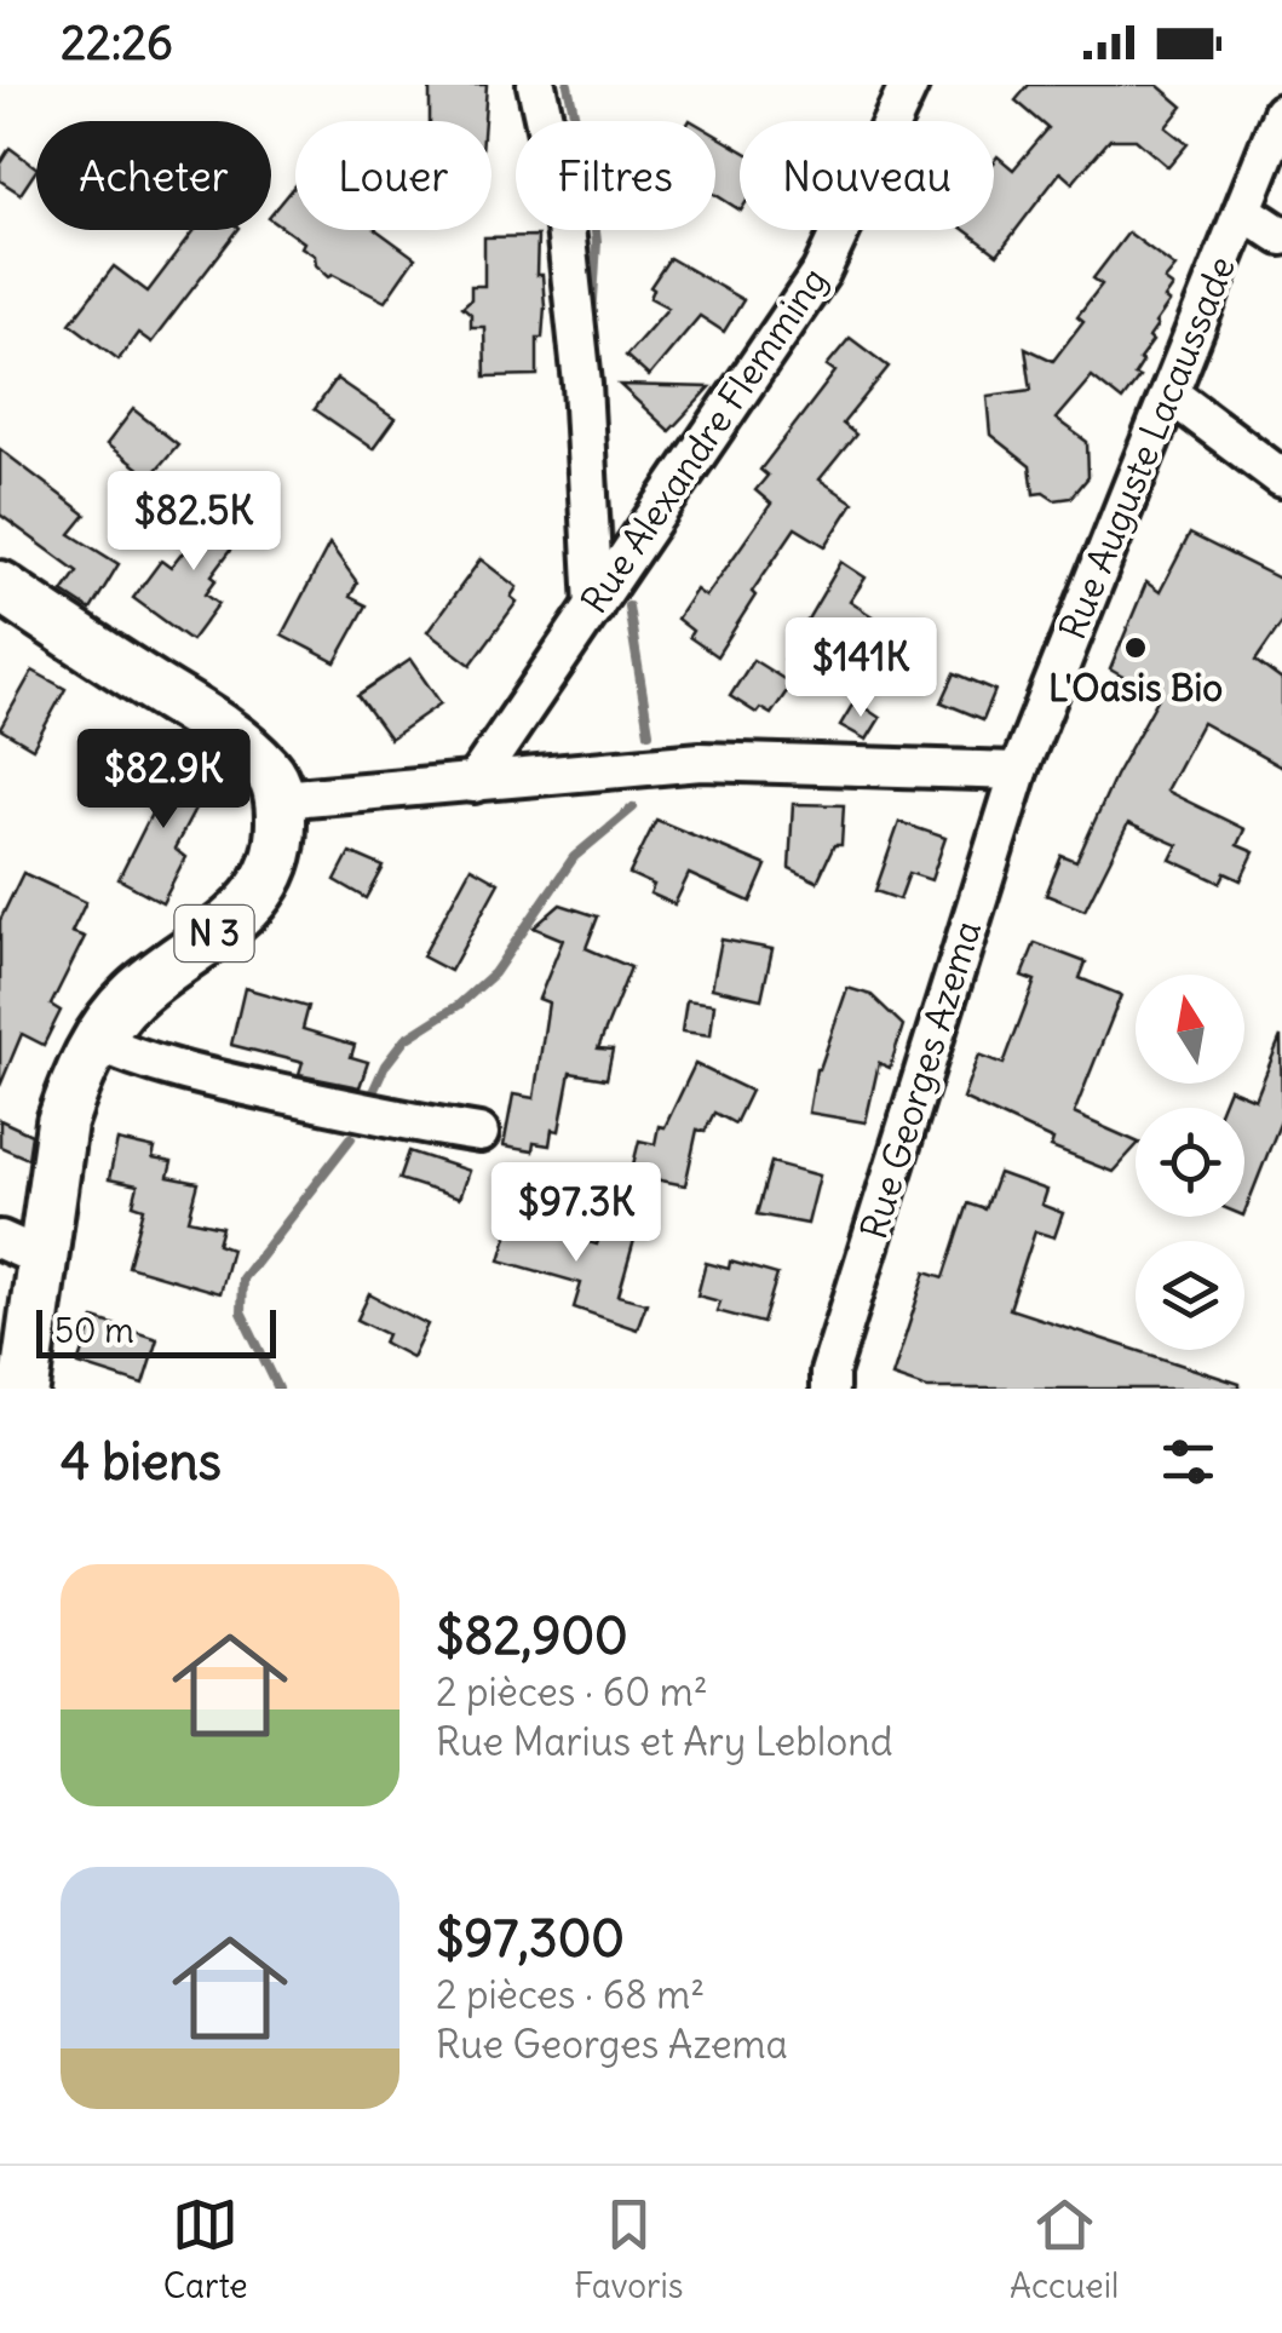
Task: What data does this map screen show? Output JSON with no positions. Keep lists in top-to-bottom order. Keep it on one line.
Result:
{"streets":{"main road":["N 3"],"street":["Rue Alexandre Flemming","Rue Auguste Lacaussade","Rue Georges Azema"]},"crossings":[["Rue Auguste Lacaussade","Rue Georges Azema"]],"places":["L'Oasis Bio"],"scale_bar":"50 m","north":"top","page":{"status":"22:26","chip":["Acheter","Louer","Filtres","Nouveau"],"price":["$82.5K","$141K","$82.9K","$97.3K"],"scale":"50 m","heading":"4 biens","list":[{"name":"$82,900","note":"2 pièces · 60 m² · Rue Marius et Ary Leblond"},{"name":"$97,300","note":"2 pièces · 68 m² · Rue Georges Azema"}],"tabs":["Carte","Favoris","Accueil"]}}
